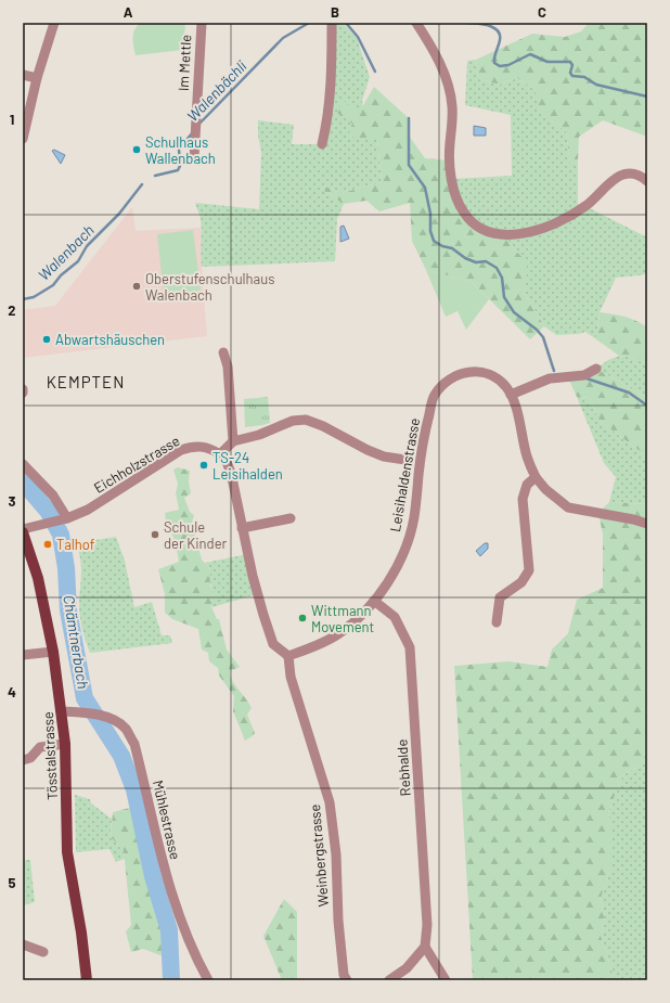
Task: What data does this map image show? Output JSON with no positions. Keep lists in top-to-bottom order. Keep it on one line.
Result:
{"streets":{"main road":["Tösstalstrasse"],"street":["Im Mettle","Eichholzstrasse","Leisihaldenstrasse","Rebhalde","Mühlestrasse","Weinbergstrasse"]},"crossings":[["Eichholzstrasse","Tösstalstrasse"],["Leisihaldenstrasse","Rebhalde"],["Leisihaldenstrasse","Weinbergstrasse"],["Tösstalstrasse","Mühlestrasse"]],"districts":["KEMPTEN"],"water":["Walenbächli","Walenbach","Chämtnerbach"],"places":["Schulhaus Wallenbach","Oberstufenschulhaus Walenbach","Abwartshäuschen","TS-24 Leisihalden","Schule der Kinder","Talhof","Wittmann Movement"],"grid":{"columns":["A","B","C"],"rows":["1","2","3","4","5"]}}
